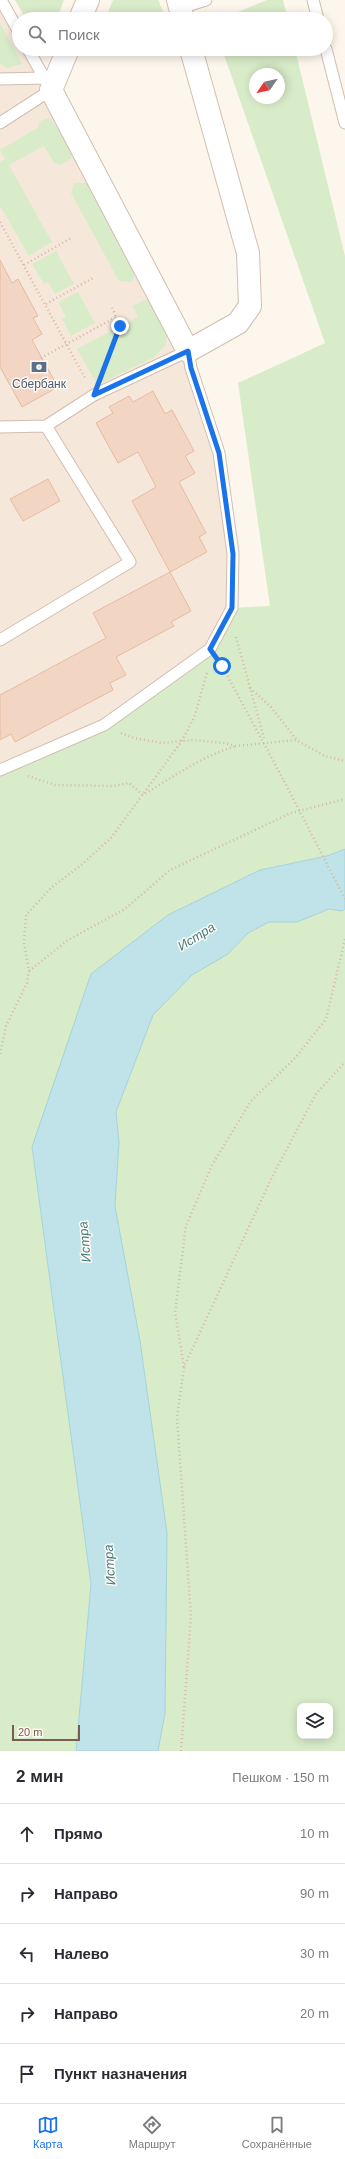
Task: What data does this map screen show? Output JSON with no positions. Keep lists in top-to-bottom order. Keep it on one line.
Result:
{"water":["Истра"],"places":{"bank":["Сбербанк"]},"scale_bar":"20 m","north":"bottom left","page":{"search":"Поиск","scale":"20 m","heading":["2 мин","Пешком · 150 m"],"list":[["Прямо","10 m"],["Направо","90 m"],["Налево","30 m"],["Направо","20 m"],"Пункт назначения"],"nav":["Карта","Маршрут","Сохранённые"]}}
